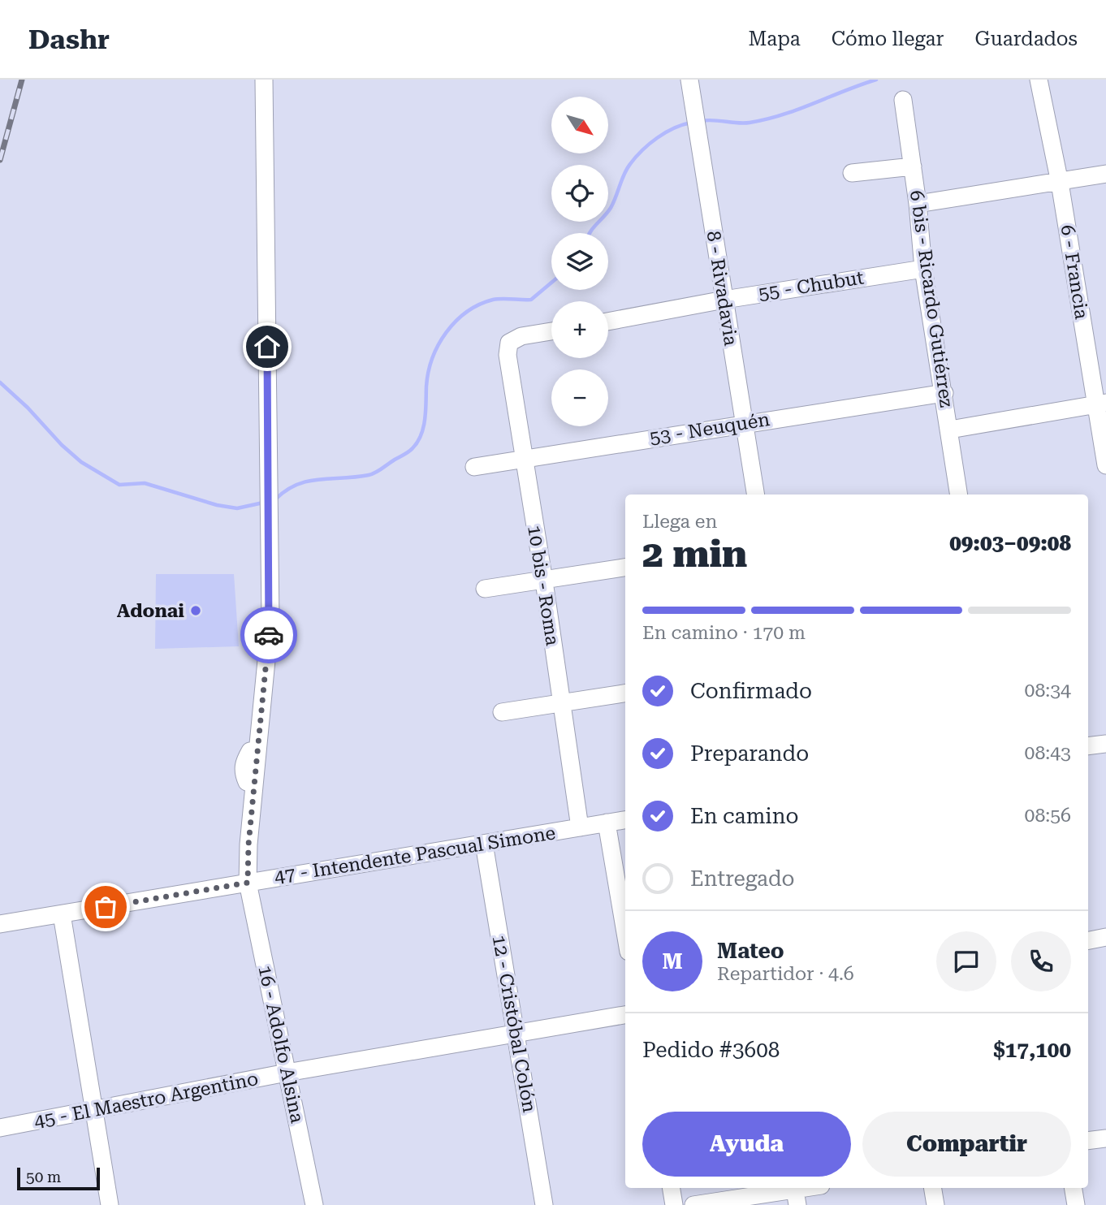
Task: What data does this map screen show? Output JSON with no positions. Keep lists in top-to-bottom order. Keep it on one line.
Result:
{"streets":{"street":["6 - Francia","55 - Chubut","8 - Rivadavia","6 bis - Ricardo Gutiérrez","53 - Neuquén","10 bis - Roma","47 - Intendente Pascual Simone","12 - Cristóbal Colón","16 - Adolfo Alsina","45 - El Maestro Argentino"]},"crossings":[["55 - Chubut","8 - Rivadavia"],["55 - Chubut","6 bis - Ricardo Gutiérrez"],["8 - Rivadavia","53 - Neuquén"],["6 bis - Ricardo Gutiérrez","53 - Neuquén"],["53 - Neuquén","10 bis - Roma"],["10 bis - Roma","47 - Intendente Pascual Simone"],["47 - Intendente Pascual Simone","12 - Cristóbal Colón"],["47 - Intendente Pascual Simone","16 - Adolfo Alsina"],["12 - Cristóbal Colón","45 - El Maestro Argentino"],["16 - Adolfo Alsina","45 - El Maestro Argentino"]],"places":["Adonai"],"scale_bar":"50 m","north":"bottom right","page":{"header":"Dashr","nav":["Mapa","Cómo llegar","Guardados"],"map_buttons":["+","−"],"heading":["2 min","Llega en","09:03–09:08"],"panel":["Mateo","Repartidor · 4.6","Pedido #3608","$17,100"],"bar":"En camino · 170 m","list":[["Confirmado","08:34"],["Preparando","08:43"],["En camino","08:56"],"Entregado"],"round":"M","buttons":["Ayuda","Compartir"],"scale":"50 m"}}
